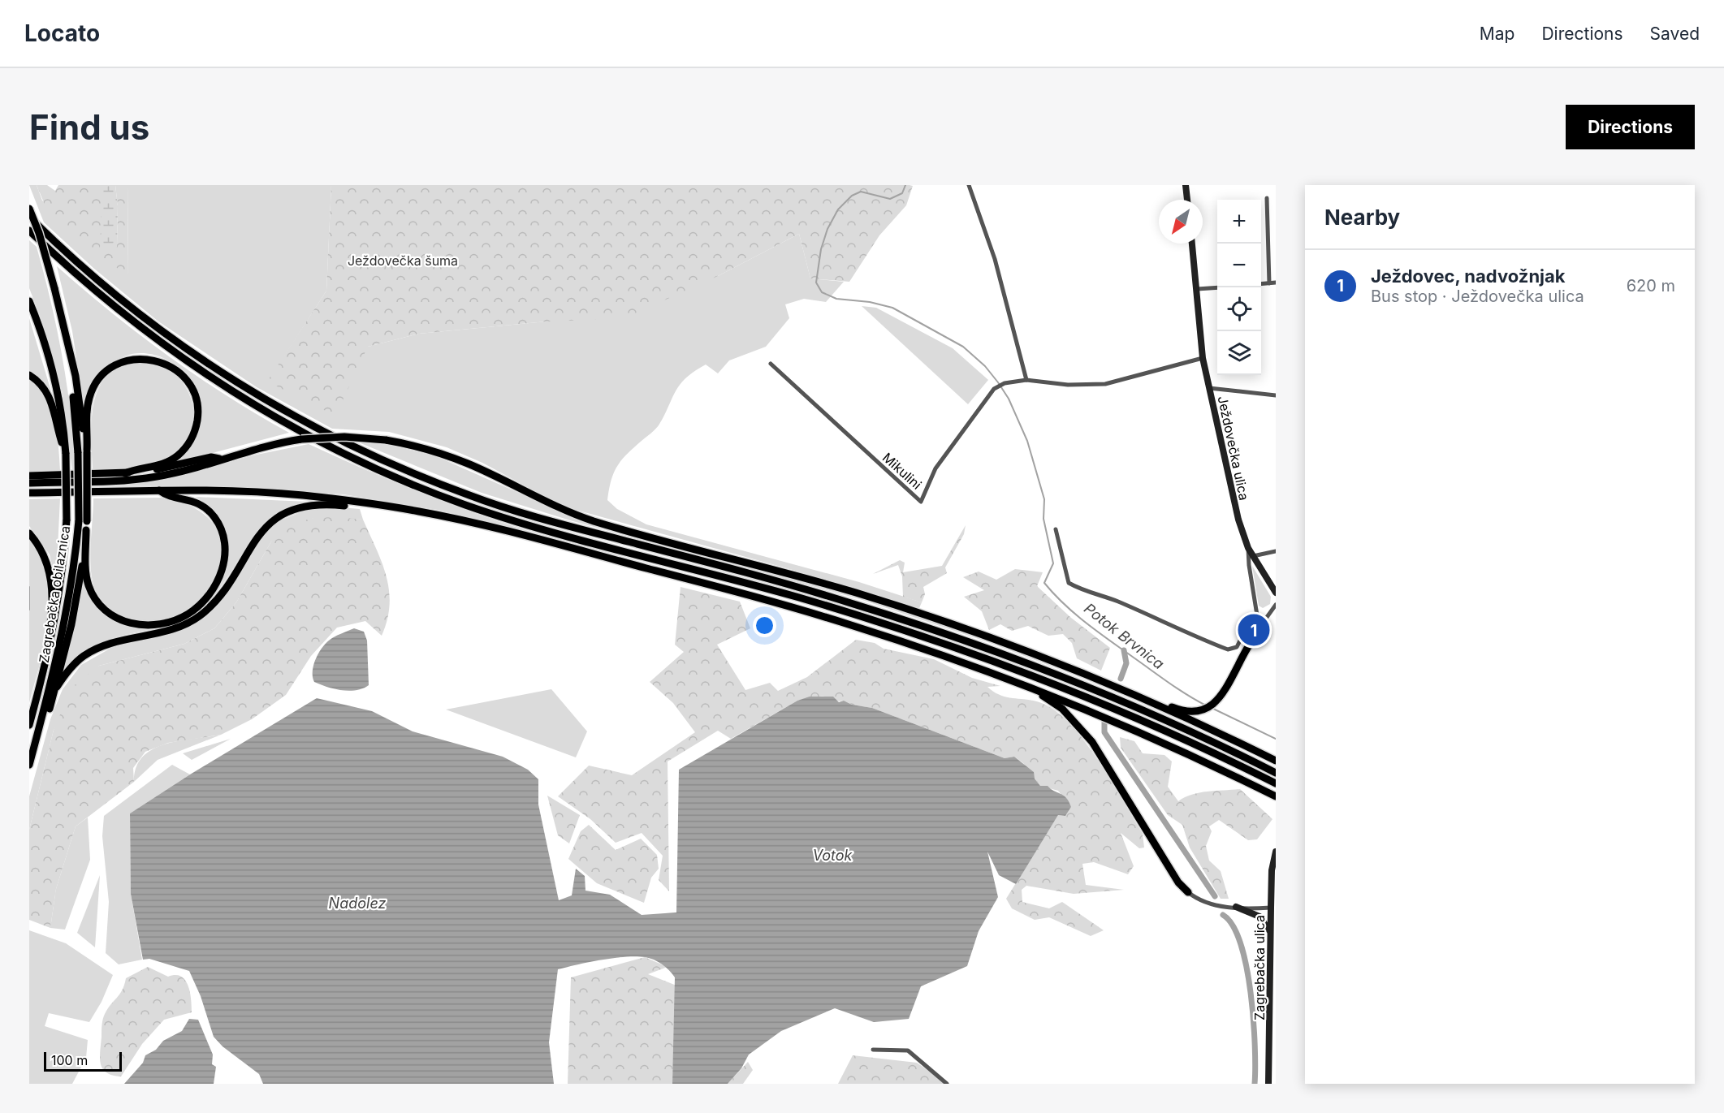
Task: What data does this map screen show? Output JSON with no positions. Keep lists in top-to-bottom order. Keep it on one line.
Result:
{"streets":{"highway":["Zagrebačka obilaznica"],"main road":["Ježdovečka ulica","Zagrebačka ulica"],"street":["Mikulini"]},"water":["Potok Brvnica","Votok","Nadolez"],"parks":["Ježdovečka šuma"],"scale_bar":"100 m","north":"bottom left","page":{"header":"Locato","nav":["Map","Directions","Saved"],"buttons":"Directions","title":"Find us","heading":"Nearby","map_buttons":["+","−"],"list":[{"mark":"1","name":"Ježdovec, nadvožnjak","note":"Bus stop · Ježdovečka ulica","value":"620 m"}],"pins":"1","scale":"100 m"}}
